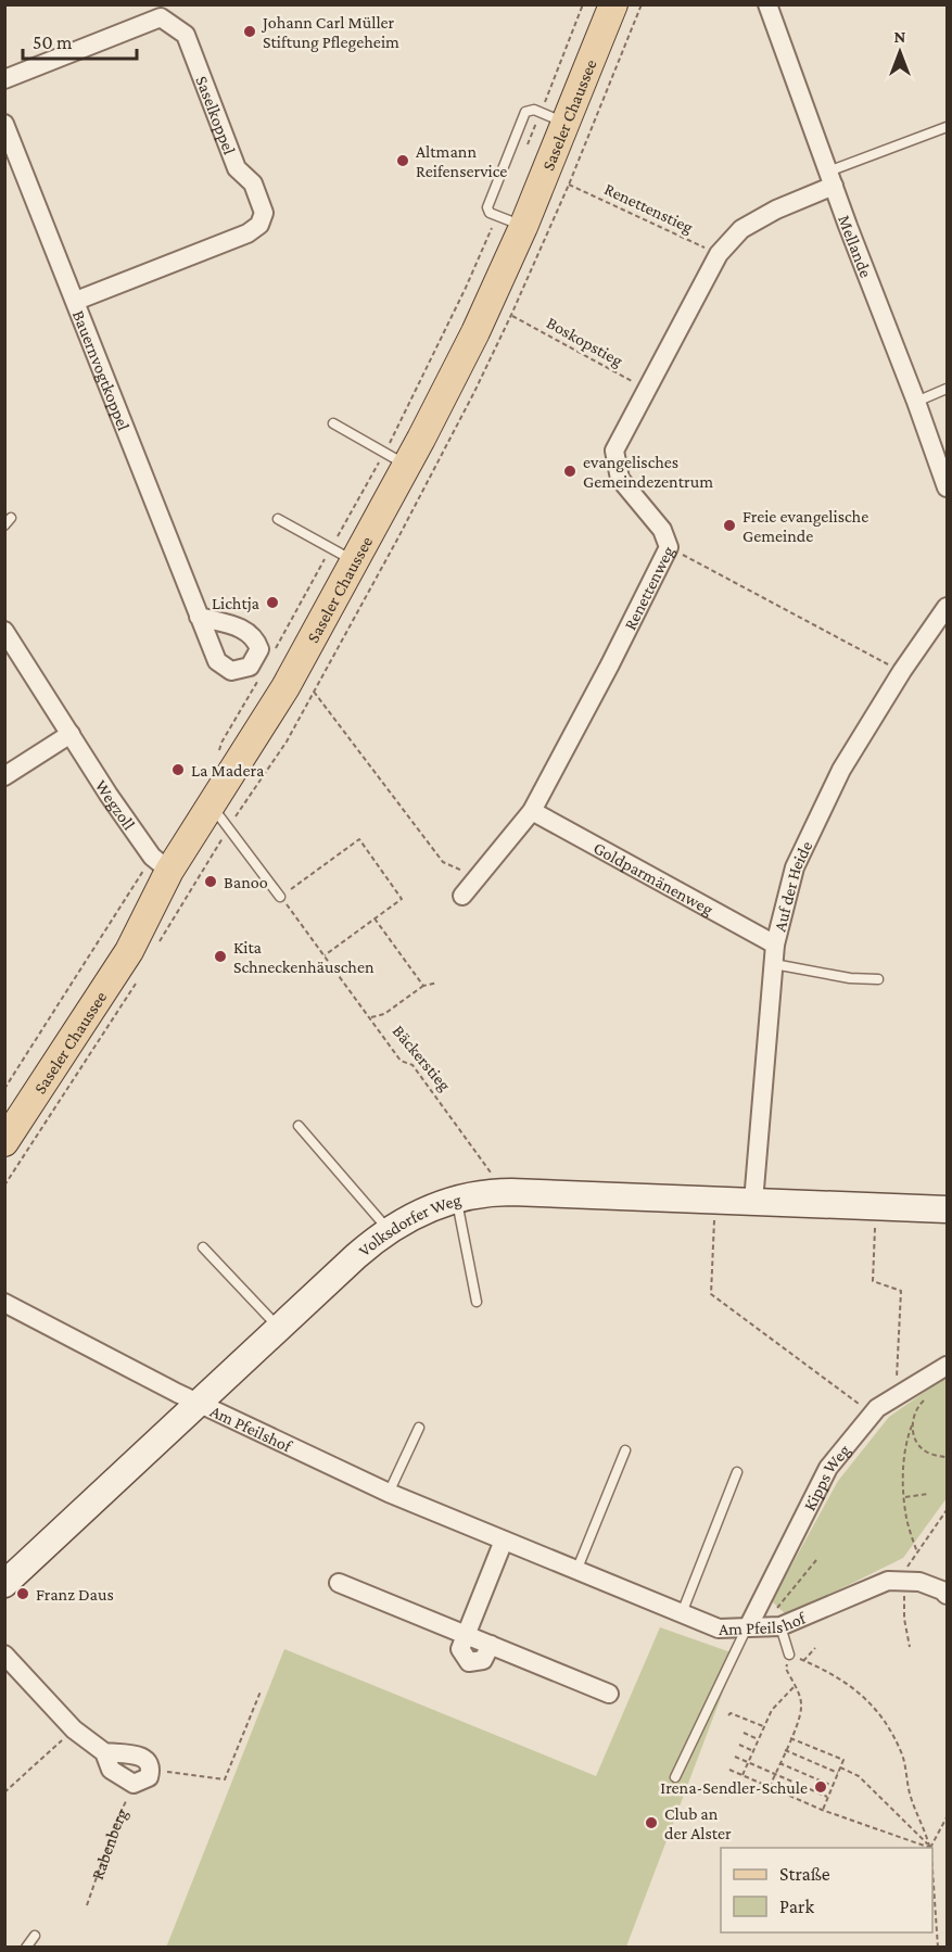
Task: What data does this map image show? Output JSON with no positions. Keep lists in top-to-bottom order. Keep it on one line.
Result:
{"streets":{"main road":["Saseler Chaussee"],"street":["Saselkoppel","Mellande","Bauernvogtkoppel","Renettenweg","Wegzoll","Goldparmänenweg","Auf der Heide","Volksdorfer Weg","Am Pfeilshof","Kipps Weg"],"path":["Renettenstieg","Boskopstieg","Bäckerstieg","Rabenberg"]},"crossings":[["Saselkoppel","Bauernvogtkoppel"],["Saseler Chaussee","Wegzoll"],["Renettenstieg","Renettenweg"],["Mellande","Renettenweg"],["Boskopstieg","Renettenweg"],["Renettenweg","Goldparmänenweg"],["Goldparmänenweg","Auf der Heide"],["Auf der Heide","Volksdorfer Weg"],["Volksdorfer Weg","Am Pfeilshof"],["Am Pfeilshof","Kipps Weg"]],"places":["Johann Carl Müller Stiftung Pflegeheim","Altmann Reifenservice","evangelisches Gemeindezentrum","Freie evangelische Gemeinde","Lichtja","La Madera","Banoo","Kita Schneckenhäuschen","Franz Daus","Irena-Sendler-Schule","Club an der Alster"],"legend":["Straße","Park"],"scale_bar":"50 m","north":"top"}
